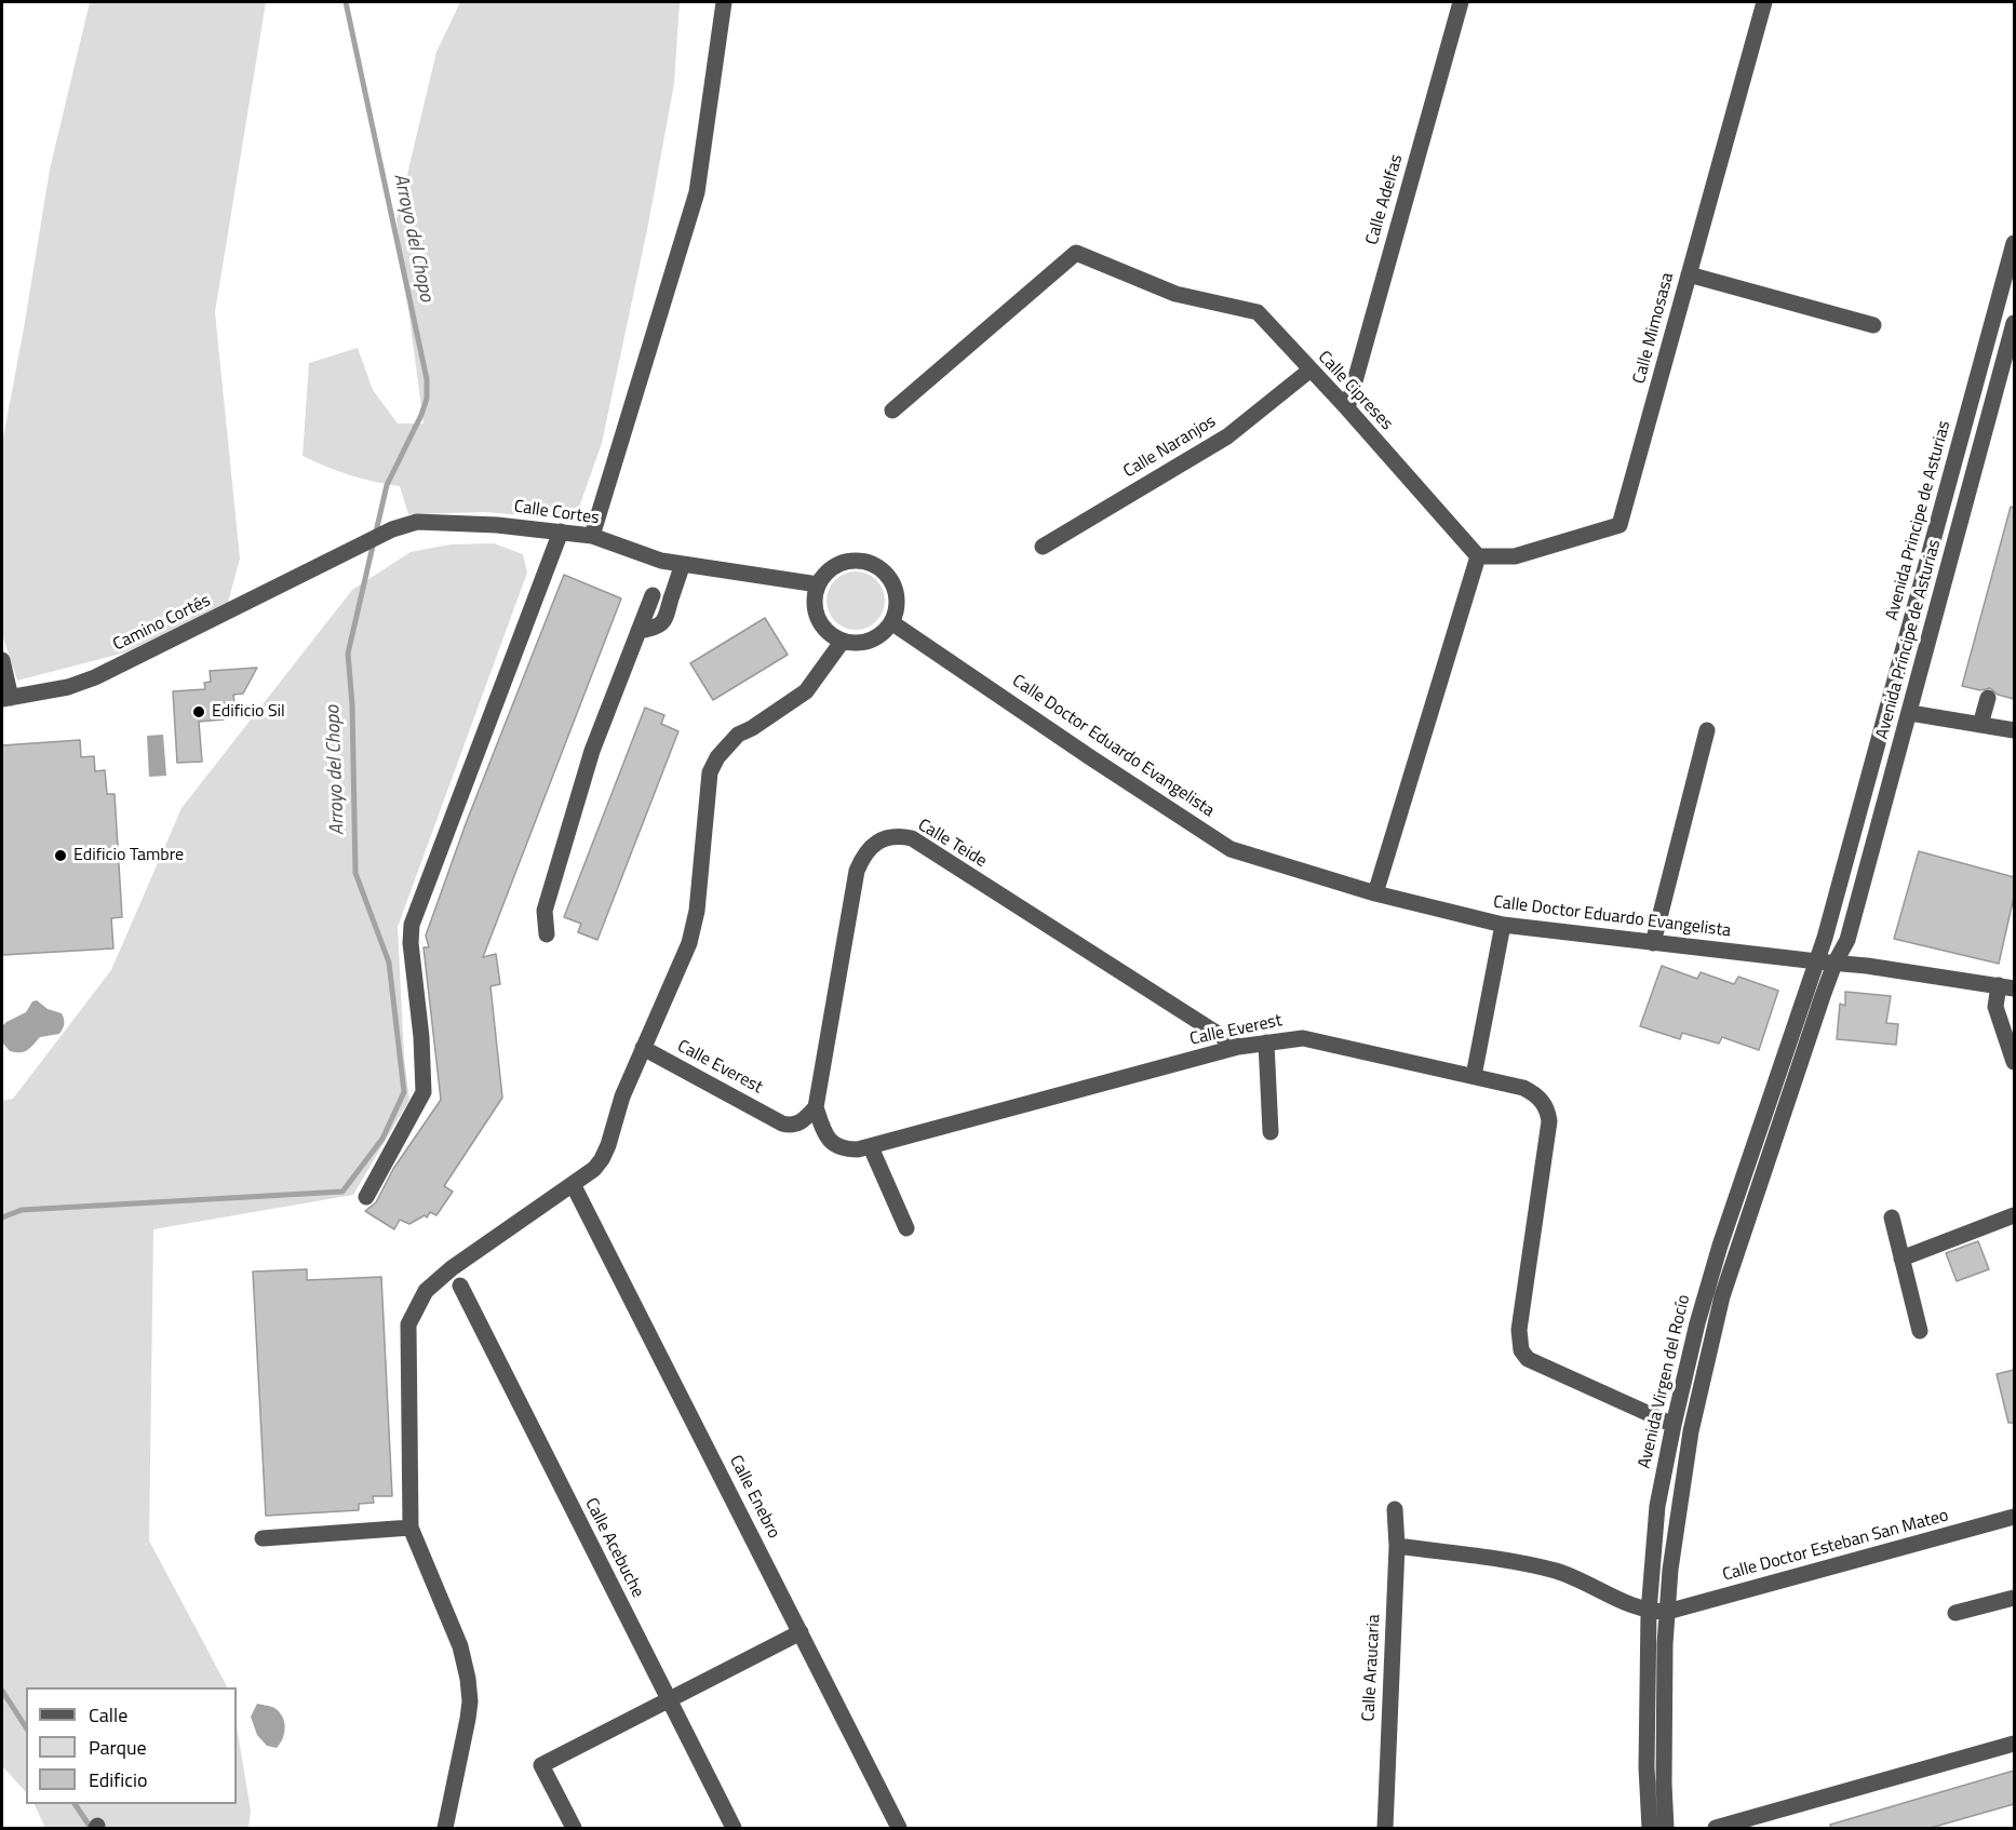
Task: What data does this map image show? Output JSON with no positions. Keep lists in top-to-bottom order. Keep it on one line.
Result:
{"streets":{"street":["Calle Adelfas","Calle Mimosasa","Calle Cipreses","Calle Naranjos","Calle Cortes","Avenida Principe de Asturias","Camino Cortés","Avenida Príncipe de Asturias","Calle Doctor Eduardo Evangelista","Calle Teide","Calle Everest","Avenida Virgen del Rocío","Calle Enebro","Calle Doctor Esteban San Mateo","Calle Acebuche","Calle Araucaria"]},"crossings":[["Calle Adelfas","Calle Cipreses"],["Calle Mimosasa","Calle Cipreses"],["Calle Cipreses","Calle Naranjos"],["Calle Cortes","Camino Cortés"],["Calle Cortes","Calle Doctor Eduardo Evangelista"],["Avenida Principe de Asturias","Calle Doctor Eduardo Evangelista"],["Avenida Principe de Asturias","Avenida Virgen del Rocío"],["Avenida Príncipe de Asturias","Calle Doctor Eduardo Evangelista"],["Avenida Príncipe de Asturias","Avenida Virgen del Rocío"],["Calle Doctor Eduardo Evangelista","Avenida Virgen del Rocío"],["Calle Teide","Calle Everest"],["Calle Everest","Avenida Virgen del Rocío"],["Avenida Virgen del Rocío","Calle Doctor Esteban San Mateo"]],"water":["Arroyo del Chopo"],"places":["Edificio Sil","Edificio Tambre"],"legend":["Calle","Parque","Edificio"]}
